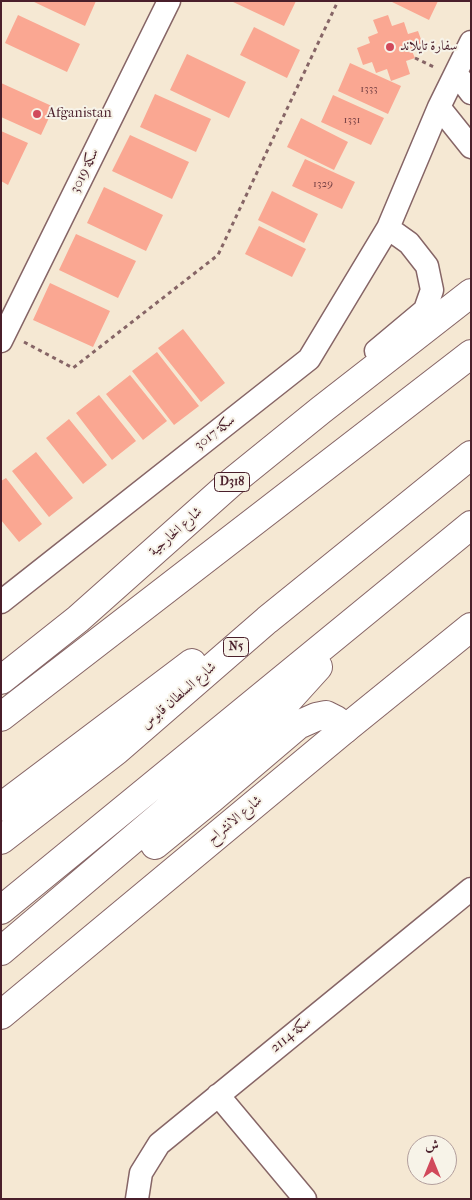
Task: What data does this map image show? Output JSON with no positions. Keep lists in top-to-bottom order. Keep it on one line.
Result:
{"streets":{"main road":["D318","شارع الخارجية","N5","شارع السلطان قابوس","شارع الانشراح"],"street":["سكة 3019","سكة 3017","سكة 2114"]},"places":["سفارة تايلاند","Afganistan"],"house_numbers":["1333","1331","1329"],"north":"top"}
